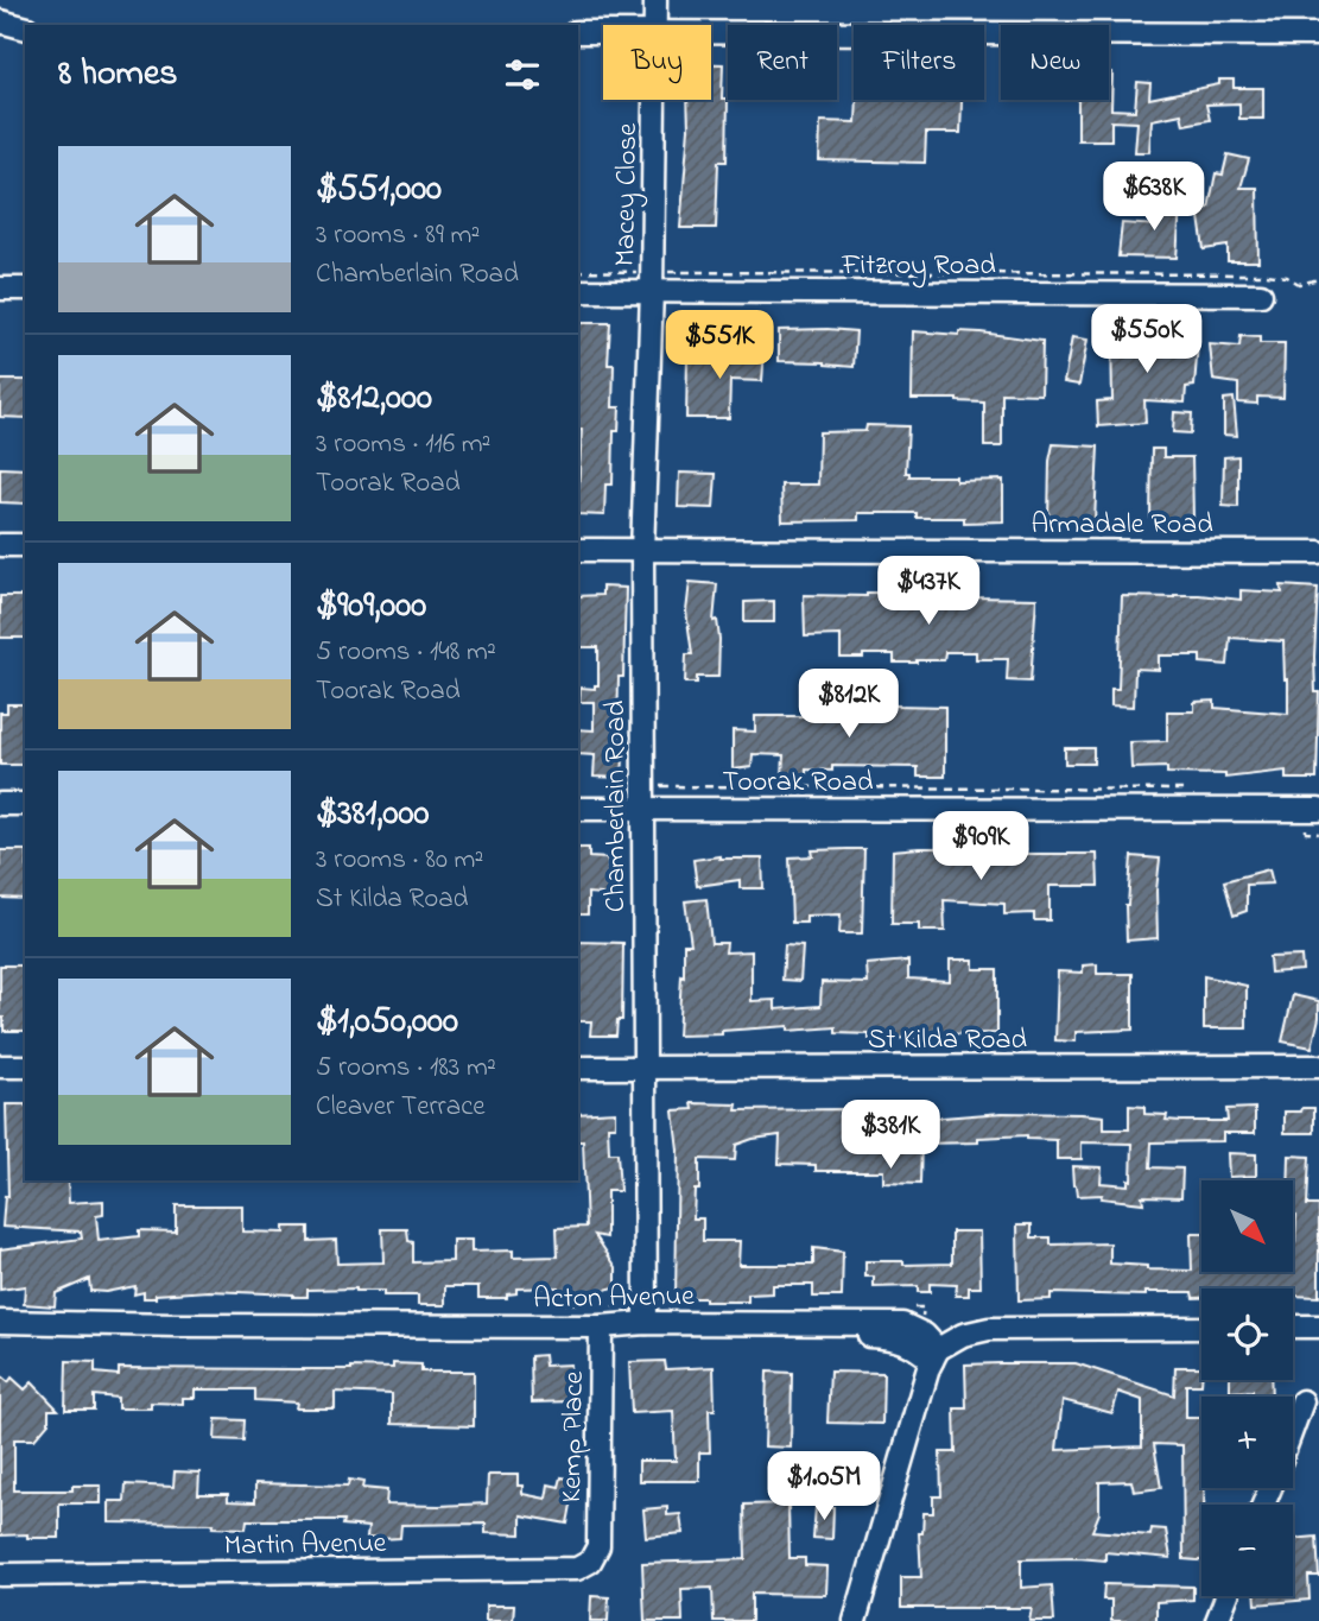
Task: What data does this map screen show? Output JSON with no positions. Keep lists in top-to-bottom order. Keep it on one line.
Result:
{"streets":{"street":["Macey Close","Fitzroy Road","Armadale Road","Toorak Road","Chamberlain Road","St Kilda Road","Acton Avenue","Kemp Place","Martin Avenue"]},"crossings":[["Macey Close","Fitzroy Road"],["Macey Close","Chamberlain Road"],["Fitzroy Road","Chamberlain Road"],["Armadale Road","Chamberlain Road"],["Toorak Road","Chamberlain Road"],["Chamberlain Road","St Kilda Road"],["Chamberlain Road","Acton Avenue"],["Acton Avenue","Kemp Place"],["Kemp Place","Martin Avenue"]],"north":"bottom right","page":{"chip":["Buy","Rent","Filters","New"],"heading":"8 homes","list":[{"name":"$551,000","note":"3 rooms · 89 m² · Chamberlain Road"},{"name":"$812,000","note":"3 rooms · 116 m² · Toorak Road"},{"name":"$909,000","note":"5 rooms · 148 m² · Toorak Road"},{"name":"$381,000","note":"3 rooms · 80 m² · St Kilda Road"},{"name":"$1,050,000","note":"5 rooms · 183 m² · Cleaver Terrace"}],"price":["$638K","$550K","$551K","$437K","$812K","$909K","$381K","$1.05M"],"map_buttons":["+","−"]}}
